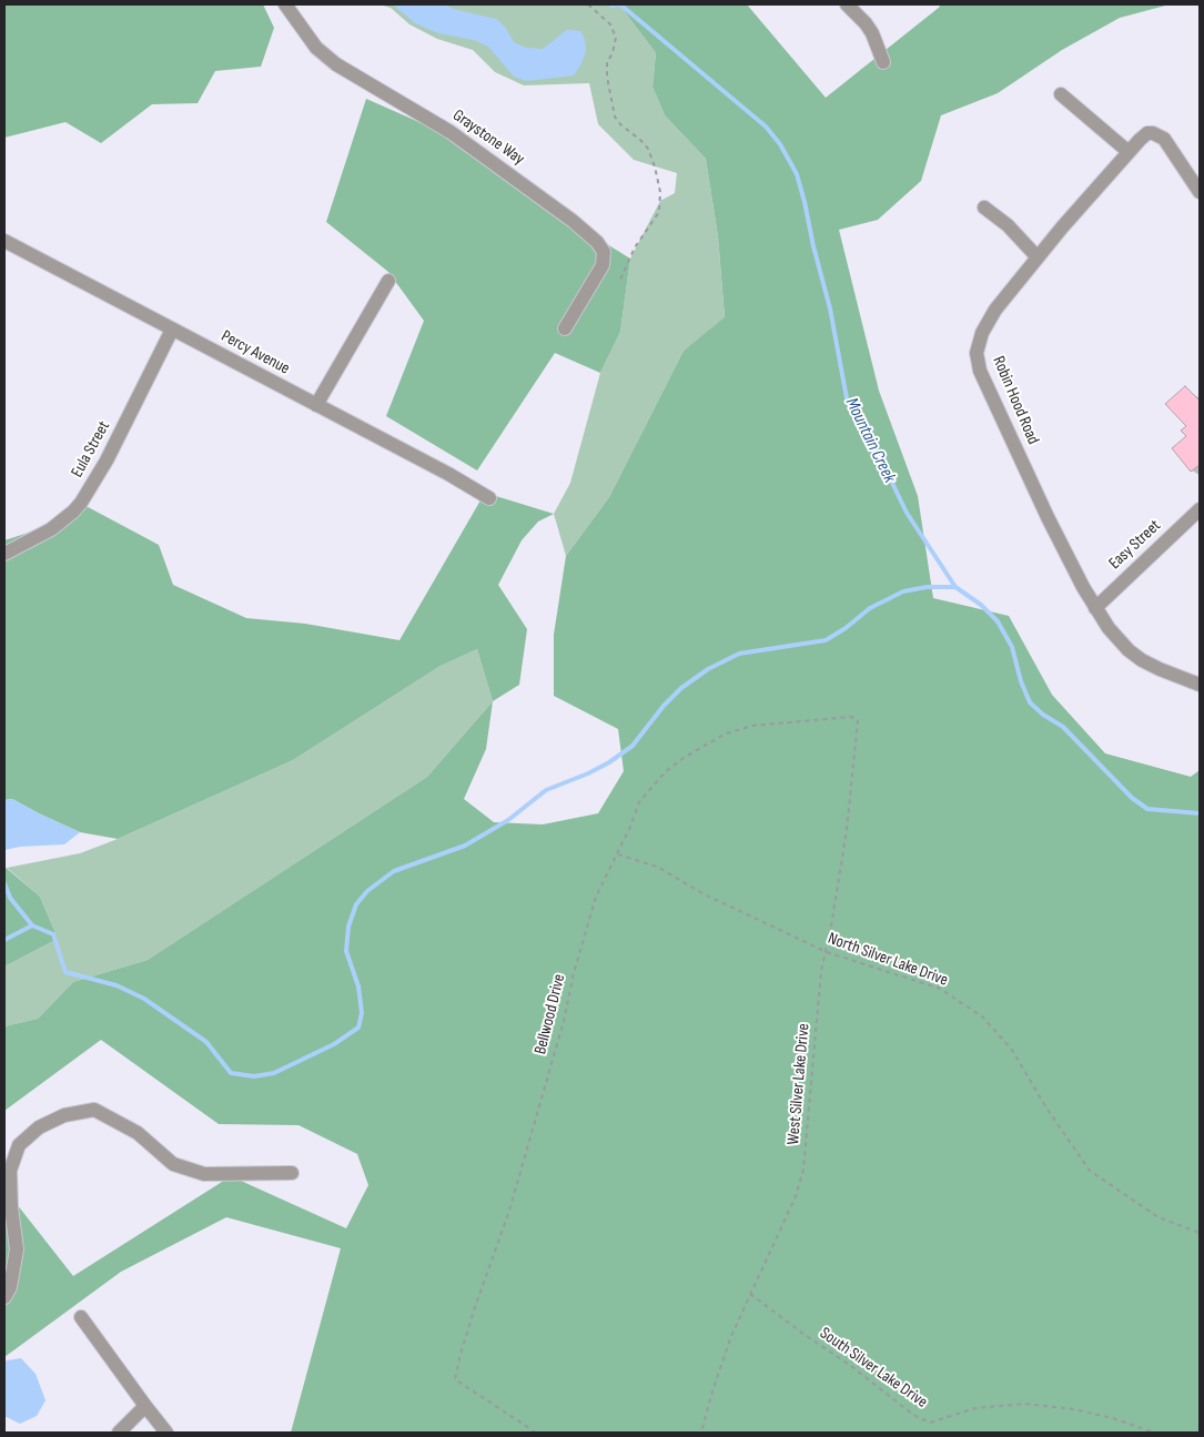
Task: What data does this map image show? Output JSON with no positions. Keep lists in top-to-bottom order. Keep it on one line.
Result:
{"streets":{"street":["Graystone Way","Percy Avenue","Robin Hood Road","Eula Street","Easy Street"],"path":["North Silver Lake Drive","Bellwood Drive","West Silver Lake Drive","South Silver Lake Drive"]},"crossings":[["Percy Avenue","Eula Street"],["Robin Hood Road","Easy Street"],["North Silver Lake Drive","Bellwood Drive"],["North Silver Lake Drive","West Silver Lake Drive"],["Bellwood Drive","West Silver Lake Drive"],["West Silver Lake Drive","South Silver Lake Drive"]],"water":["Mountain Creek"]}
